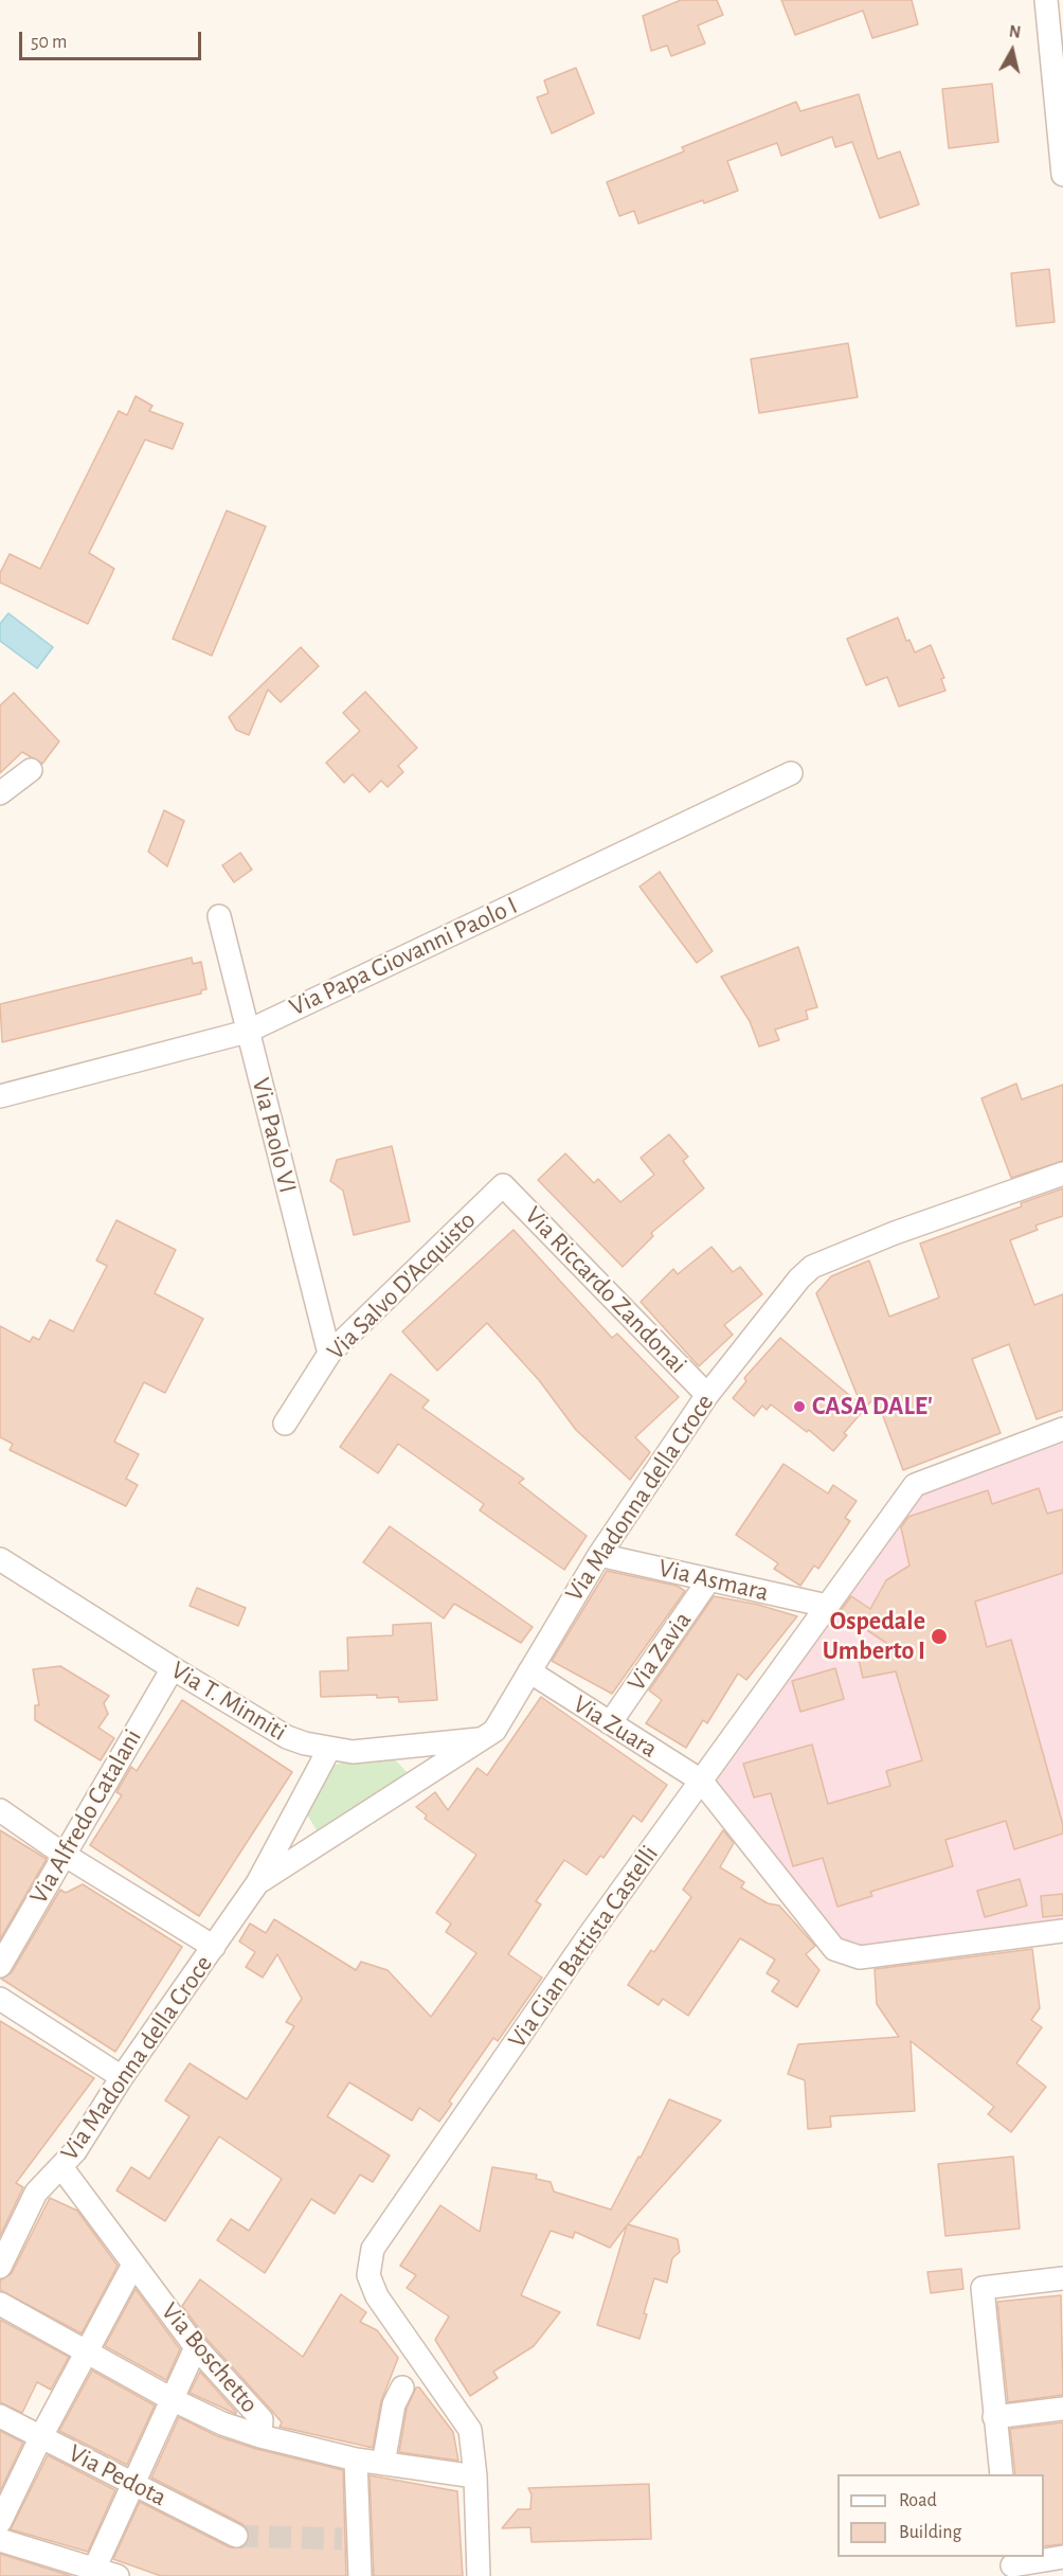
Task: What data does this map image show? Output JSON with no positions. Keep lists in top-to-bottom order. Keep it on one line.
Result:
{"streets":{"street":["Via Papa Giovanni Paolo I","Via Paolo VI","Via Salvo D'Acquisto","Via Riccardo Zandonai","Via Madonna della Croce","Via Asmara","Via Zavia","Via T. Minniti","Via Zuara","Via Alfredo Catalani","Via Gian Battista Castelli","Via Boschetto","Via Pedota"]},"crossings":[["Via Papa Giovanni Paolo I","Via Paolo VI"],["Via Paolo VI","Via Salvo D'Acquisto"],["Via Salvo D'Acquisto","Via Riccardo Zandonai"],["Via Riccardo Zandonai","Via Madonna della Croce"],["Via Madonna della Croce","Via Asmara"],["Via Madonna della Croce","Via T. Minniti"],["Via Madonna della Croce","Via Zuara"],["Via Madonna della Croce","Via Boschetto"],["Via Asmara","Via Zavia"],["Via Asmara","Via Gian Battista Castelli"],["Via Zavia","Via Zuara"],["Via T. Minniti","Via Alfredo Catalani"],["Via Zuara","Via Gian Battista Castelli"],["Via Gian Battista Castelli","Via Boschetto"]],"places":["CASA DALE'","Ospedale Umberto I"],"legend":["Road","Building"],"scale_bar":"50 m","north":"top"}
